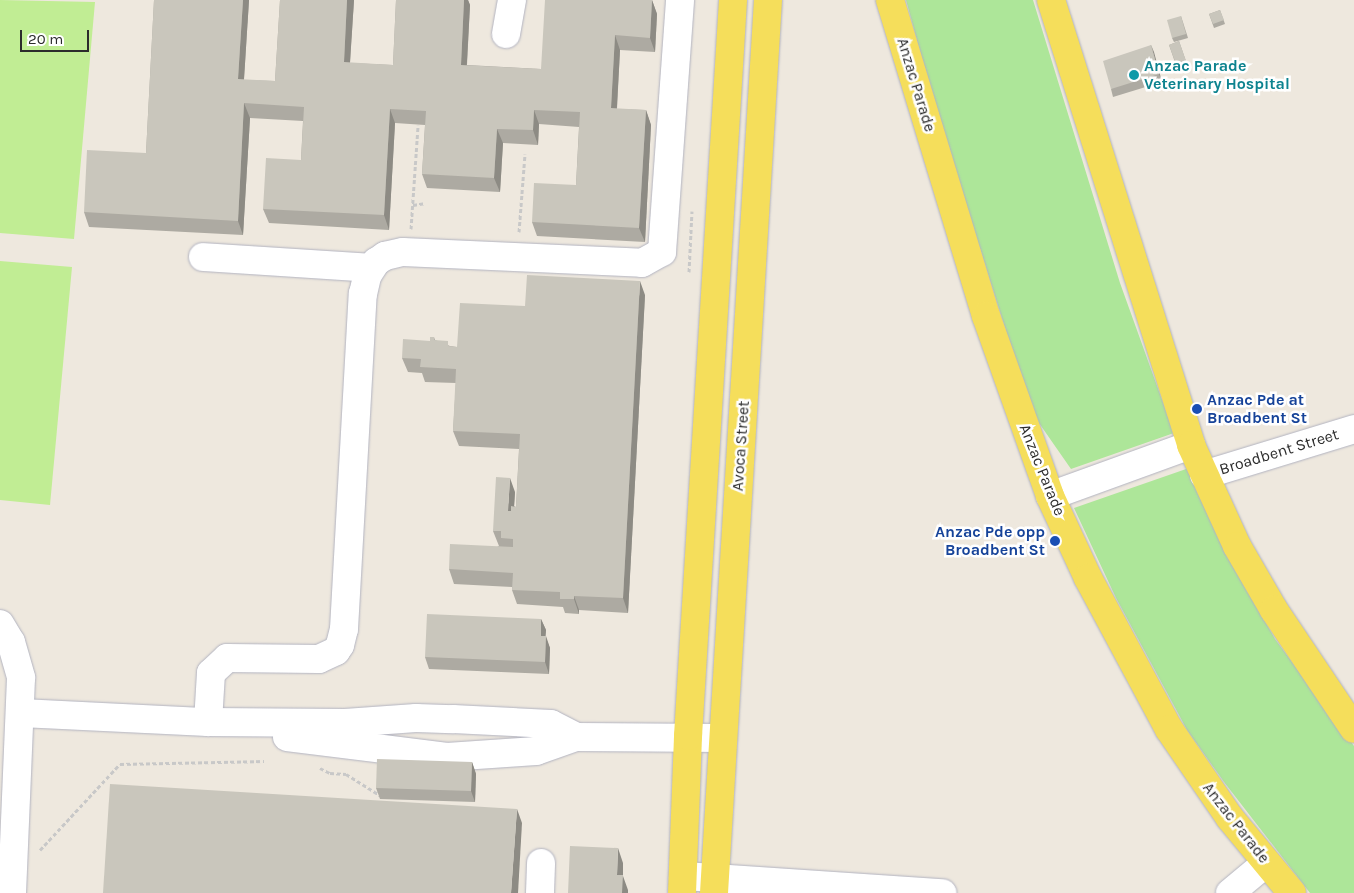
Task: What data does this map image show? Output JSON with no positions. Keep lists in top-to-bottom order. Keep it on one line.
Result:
{"streets":{"main road":["Anzac Parade","Avoca Street"],"street":["Broadbent Street"]},"places":["Anzac Parade Veterinary Hospital","Anzac Pde at Broadbent St","Anzac Pde opp Broadbent St"],"scale_bar":"20 m"}
